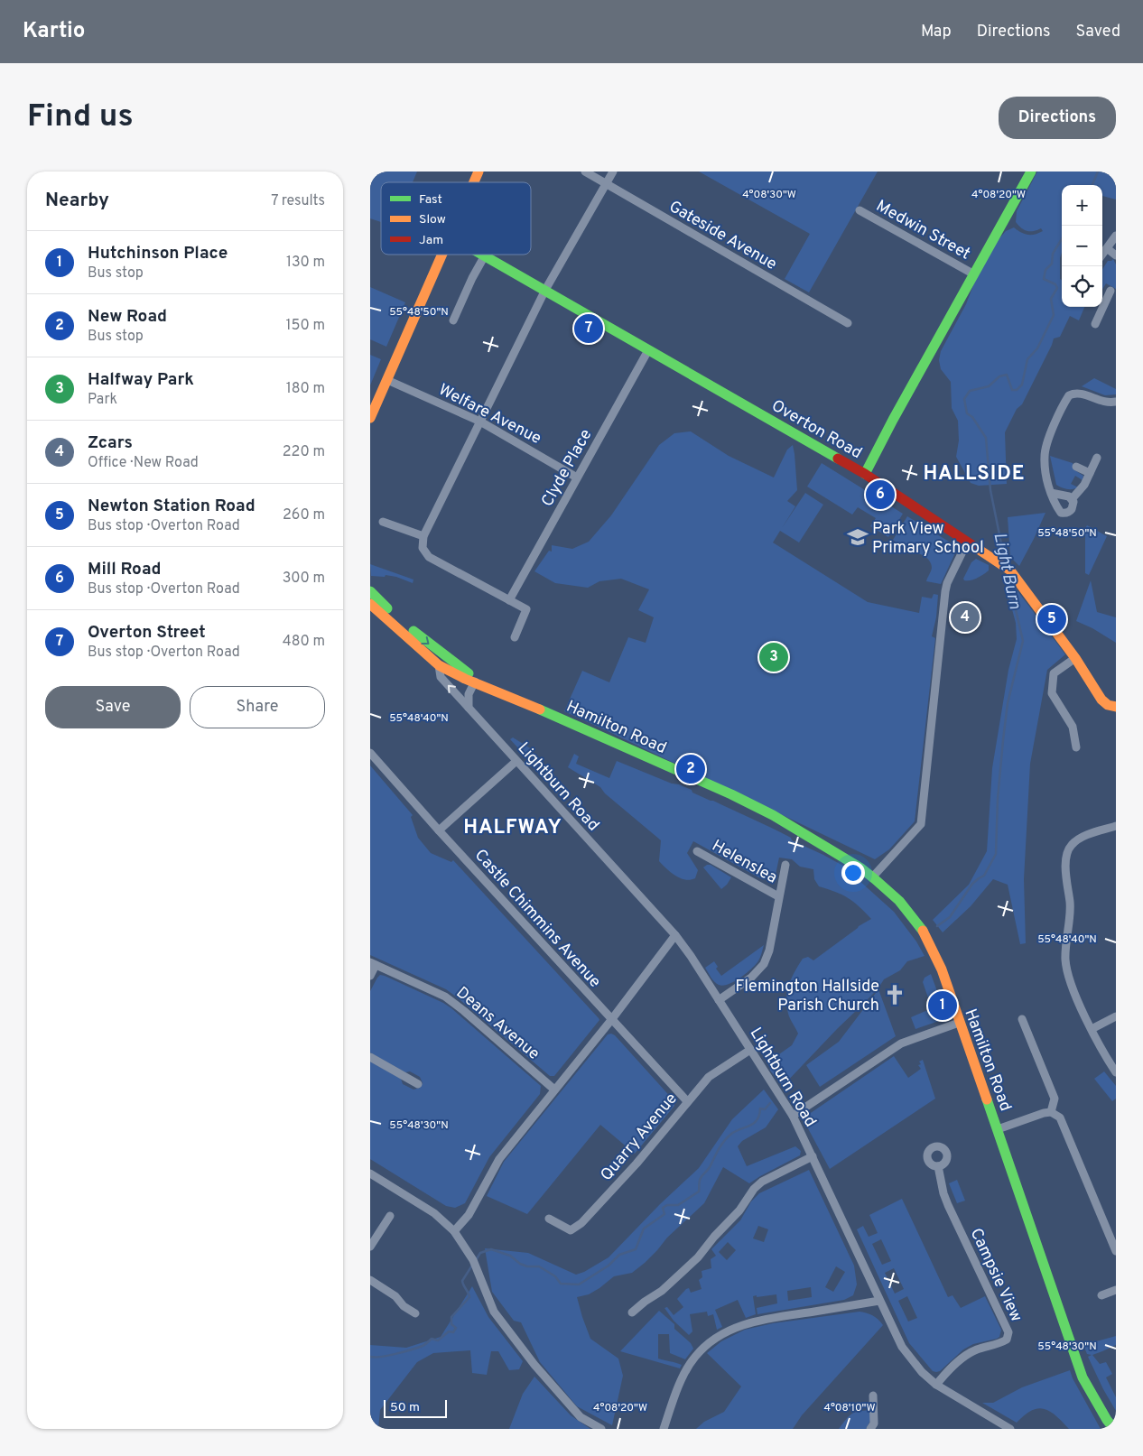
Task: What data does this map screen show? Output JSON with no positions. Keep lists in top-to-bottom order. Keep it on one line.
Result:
{"streets":{"street":["Medwin Street","Gateside Avenue","Welfare Avenue","Overton Road","Clyde Place","Hamilton Road","Lightburn Road","Helenslea","Castle Chimmins Avenue","Deans Avenue","Quarry Avenue","Campsie View"]},"crossings":[["Welfare Avenue","Clyde Place"],["Overton Road","Clyde Place"],["Hamilton Road","Lightburn Road"],["Lightburn Road","Quarry Avenue"],["Lightburn Road","Campsie View"],["Castle Chimmins Avenue","Quarry Avenue"]],"districts":["HALLSIDE","HALFWAY"],"water":["Light Burn"],"places":{"school or university":["Park View Primary School"],"church":["Flemington Hallside Parish Church"]},"legend":["Fast","Slow","Jam"],"scale_bar":"50 m","page":{"header":"Kartio","nav":["Map","Directions","Saved"],"buttons":["Directions",["Save","Share"]],"title":"Find us","heading":["Nearby","7 results"],"map_buttons":["+","−"],"list":[{"mark":"1","name":"Hutchinson Place","note":"Bus stop","value":"130 m"},{"mark":"2","name":"New Road","note":"Bus stop","value":"150 m"},{"mark":"3","name":"Halfway Park","note":"Park","value":"180 m"},{"mark":"4","name":"Zcars","note":"Office · New Road","value":"220 m"},{"mark":"5","name":"Newton Station Road","note":"Bus stop · Overton Road","value":"260 m"},{"mark":"6","name":"Mill Road","note":"Bus stop · Overton Road","value":"300 m"},{"mark":"7","name":"Overton Street","note":"Bus stop · Overton Road","value":"480 m"}],"pins":["7","6","4","5","3","2","1"],"scale":"50 m"},"coordinates":["4°08'30\"W","4°08'20\"W","55°48'50\"N","55°48'40\"N","55°48'30\"N","4°08'10\"W"]}
